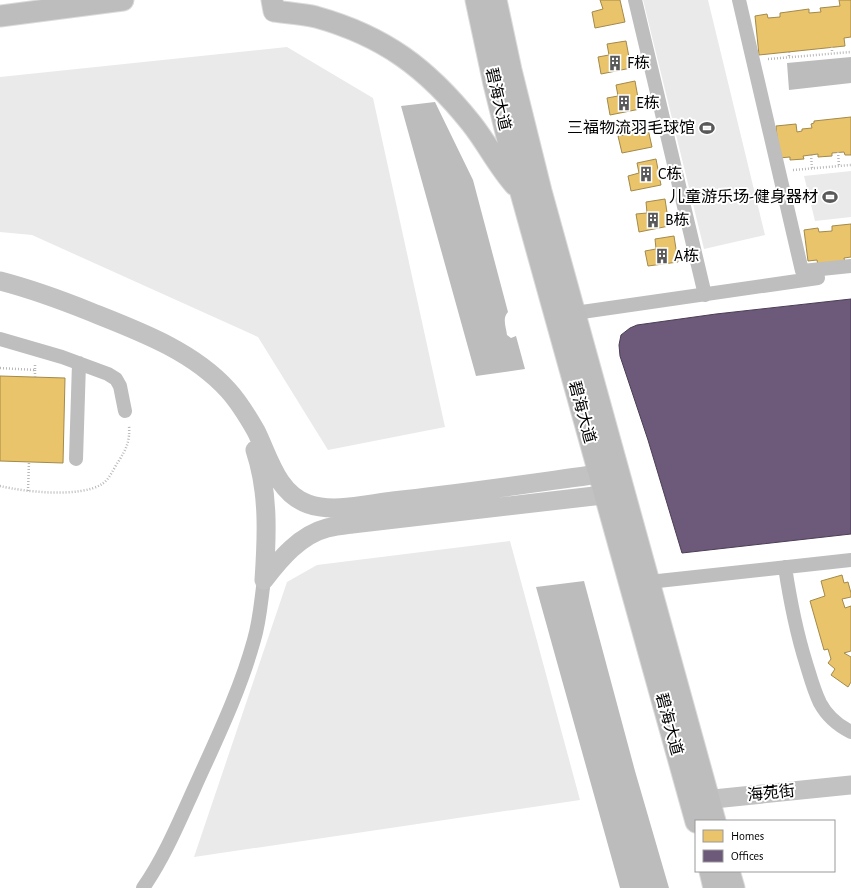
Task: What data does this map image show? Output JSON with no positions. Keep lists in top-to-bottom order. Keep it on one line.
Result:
{"streets":{"main road":["碧海大道"],"street":["海苑街"]},"crossings":[["碧海大道","海苑街"]],"places":{"building":["F栋","E栋","C栋","B栋","A栋"],"sports":["三福物流羽毛球馆","儿童游乐场-健身器材"]},"legend":["Homes","Offices"]}
